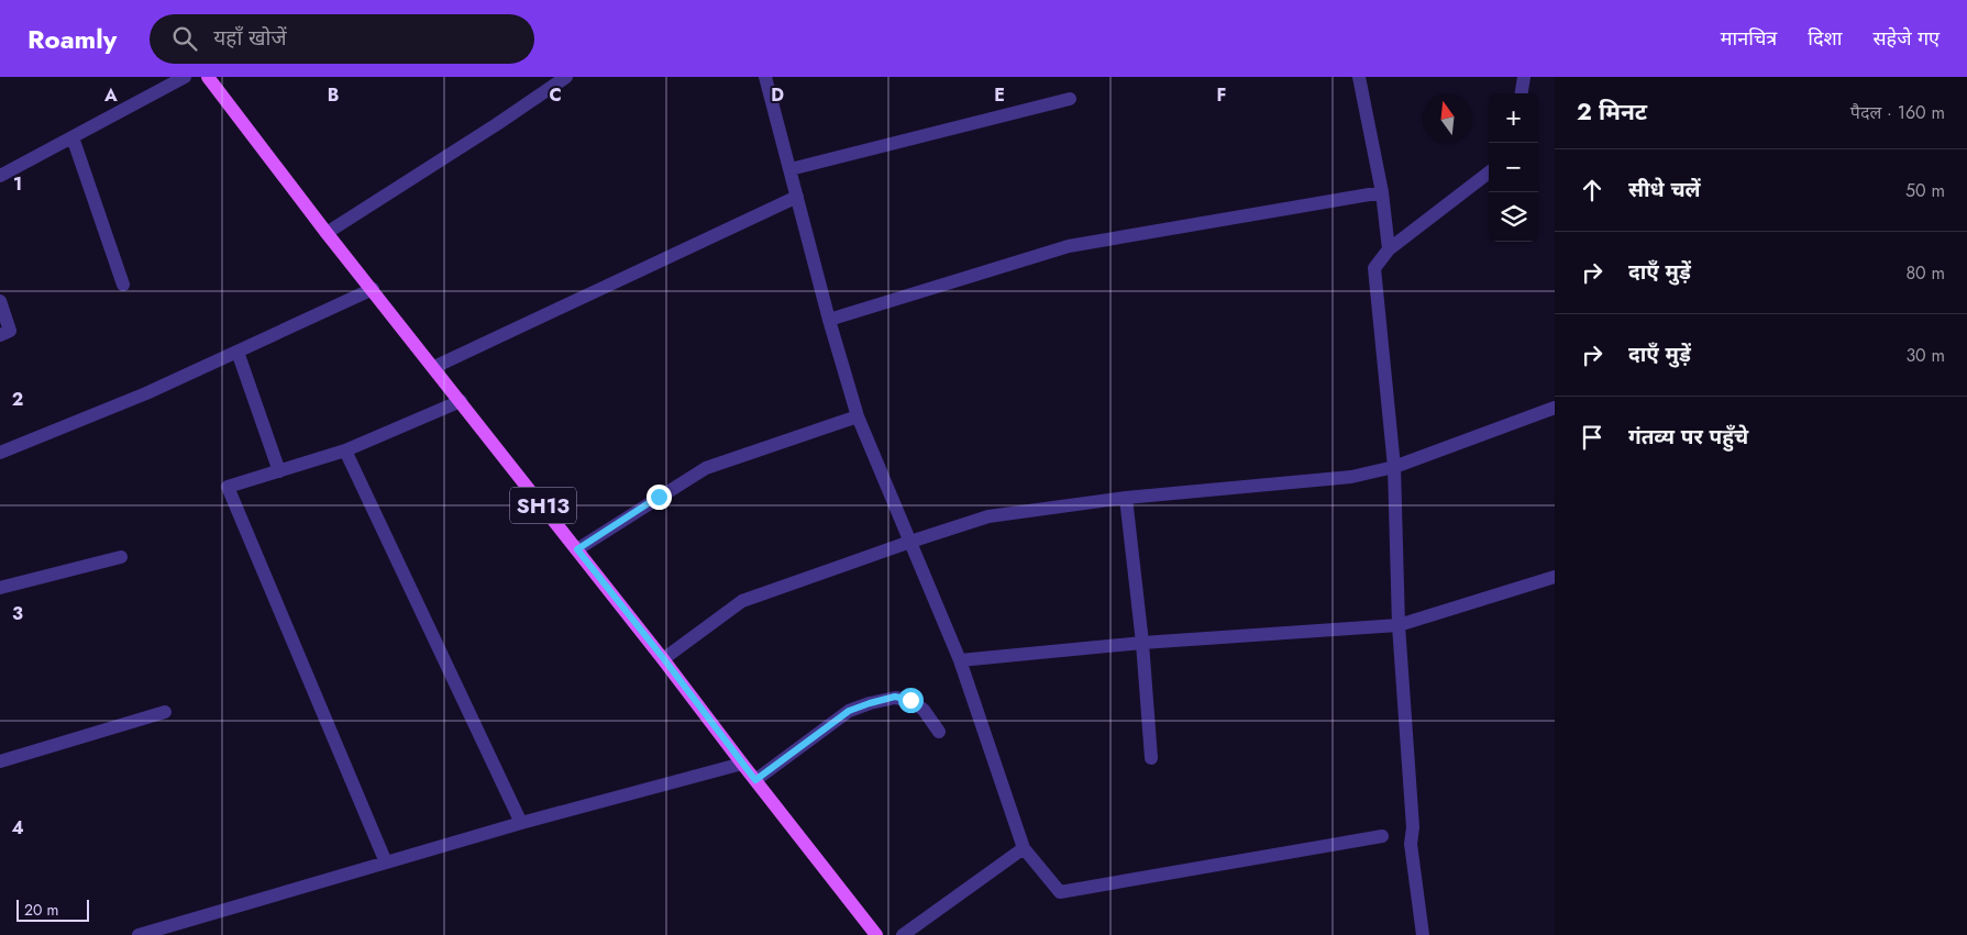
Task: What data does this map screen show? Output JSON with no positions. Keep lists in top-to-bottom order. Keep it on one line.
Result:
{"streets":{"main road":["SH13"]},"scale_bar":"20 m","north":"top","page":{"header":"Roamly","search":"यहाँ खोजें","nav":["मानचित्र","दिशा","सहेजे गए"],"heading":["2 मिनट","पैदल · 160 m"],"map_buttons":["+","−"],"list":[["सीधे चलें","50 m"],["दाएँ मुड़ें","80 m"],["दाएँ मुड़ें","30 m"],"गंतव्य पर पहुँचे"],"scale":"20 m"},"grid":{"columns":["A","B","C","D","E","F"],"rows":["1","2","3","4"]}}
